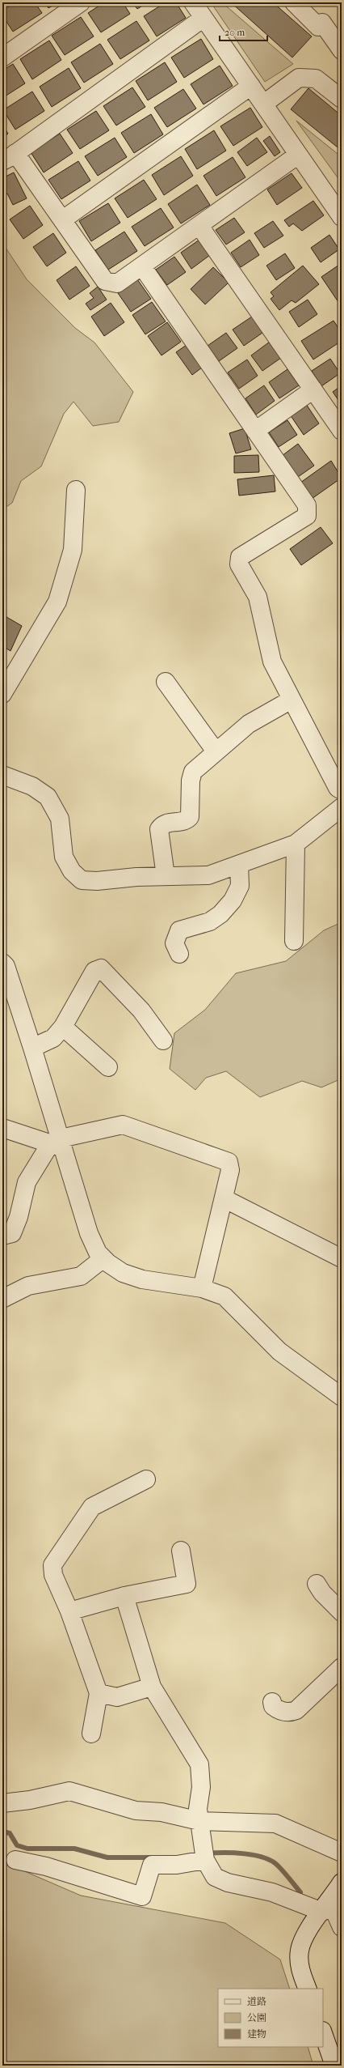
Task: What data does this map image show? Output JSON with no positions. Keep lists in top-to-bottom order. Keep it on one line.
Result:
{"legend":["道路","公園","建物"],"scale_bar":"20 m"}
